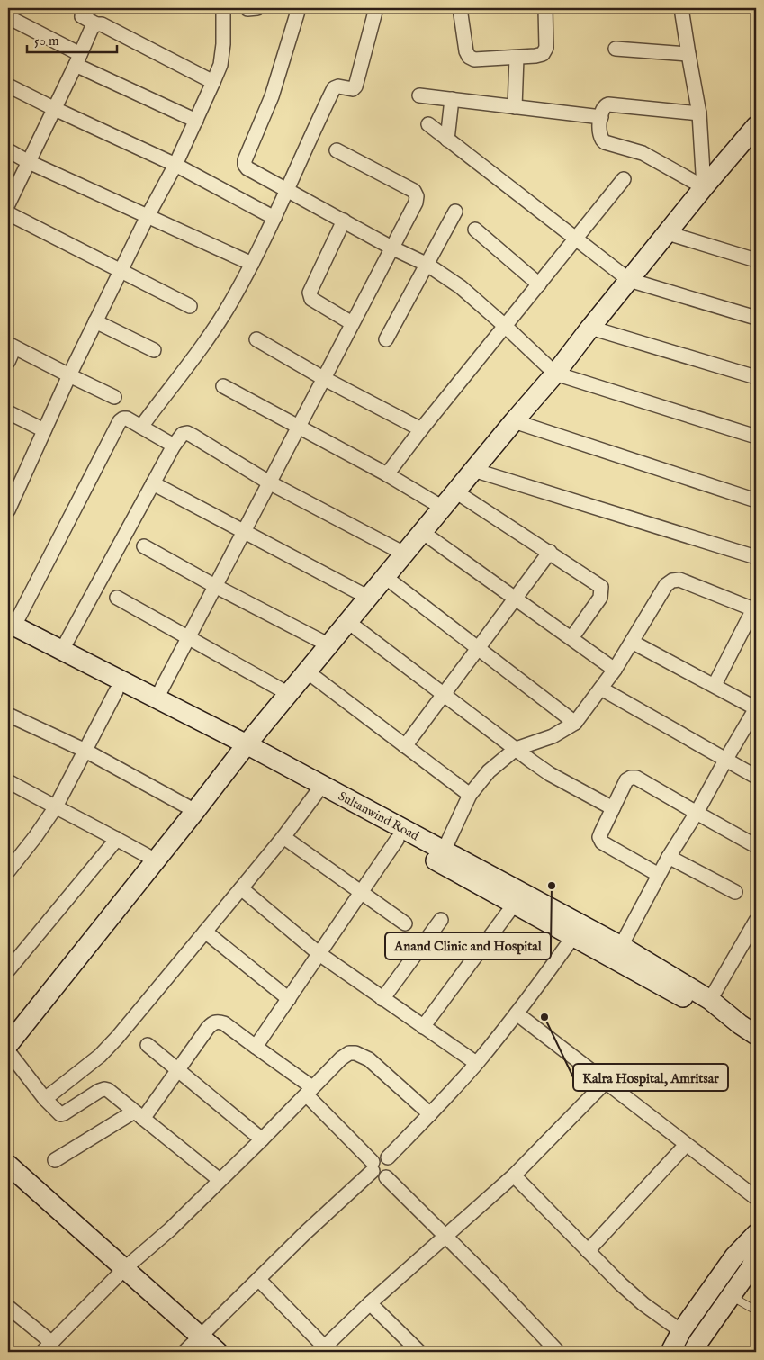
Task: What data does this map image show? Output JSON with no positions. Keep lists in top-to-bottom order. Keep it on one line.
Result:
{"streets":{"main road":["Sultanwind Road"]},"places":["Anand Clinic and Hospital","Kalra Hospital, Amritsar"],"scale_bar":"50 m"}
